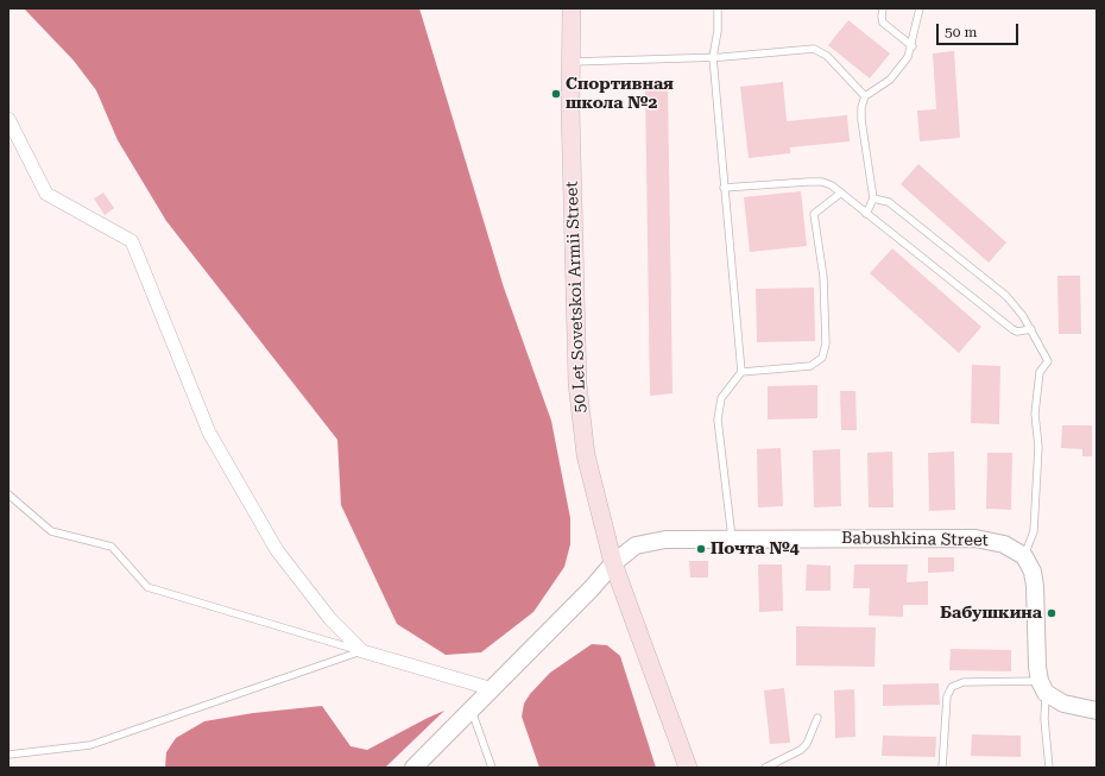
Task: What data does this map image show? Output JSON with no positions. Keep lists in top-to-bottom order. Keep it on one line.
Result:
{"streets":{"main road":["50 Let Sovetskoi Armii Street"],"street":["Babushkina Street"]},"crossings":[["50 Let Sovetskoi Armii Street","Babushkina Street"]],"places":["Спортивная школа №2","Почта №4","Бабушкина"],"scale_bar":"50 m"}
